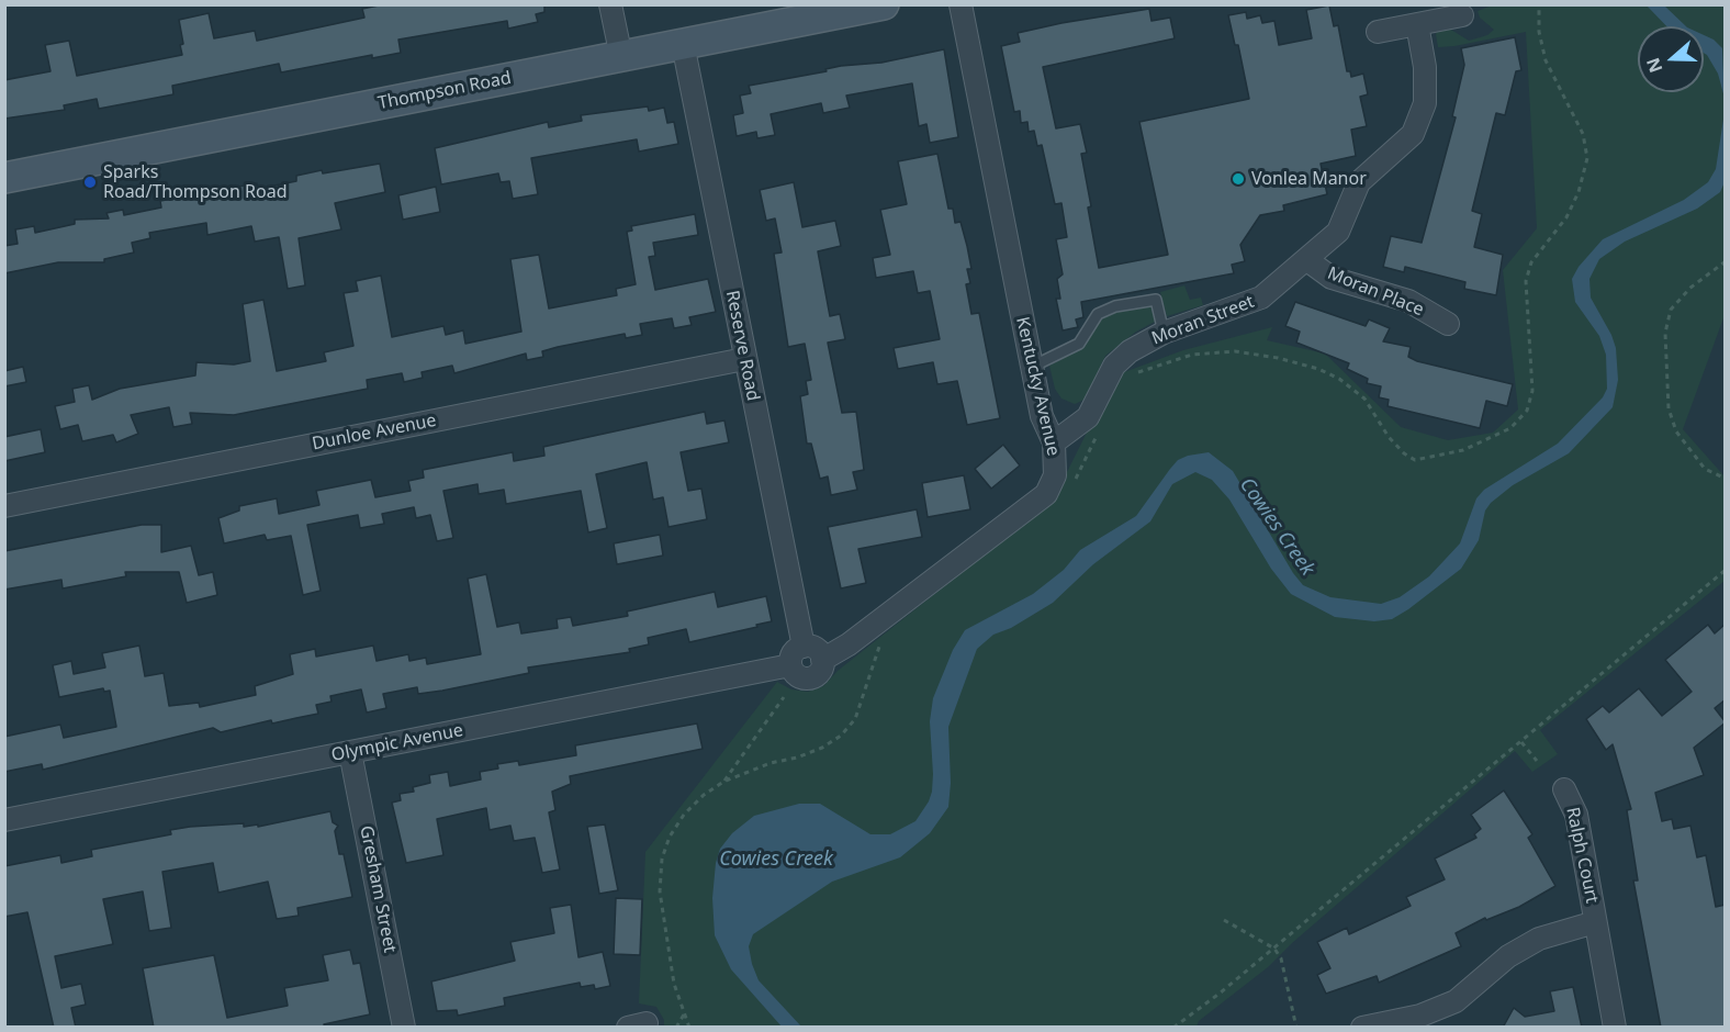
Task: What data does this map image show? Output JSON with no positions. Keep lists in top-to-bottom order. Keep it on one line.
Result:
{"streets":{"main road":["Thompson Road"],"street":["Moran Place","Moran Street","Reserve Road","Kentucky Avenue","Dunloe Avenue","Olympic Avenue","Ralph Court","Gresham Street"]},"crossings":[["Thompson Road","Reserve Road"],["Moran Place","Moran Street"],["Moran Street","Kentucky Avenue"],["Reserve Road","Kentucky Avenue"],["Reserve Road","Dunloe Avenue"],["Reserve Road","Olympic Avenue"],["Kentucky Avenue","Olympic Avenue"],["Olympic Avenue","Gresham Street"]],"water":["Cowies Creek"],"places":["Vonlea Manor","Sparks Road/Thompson Road"],"north":"left"}
